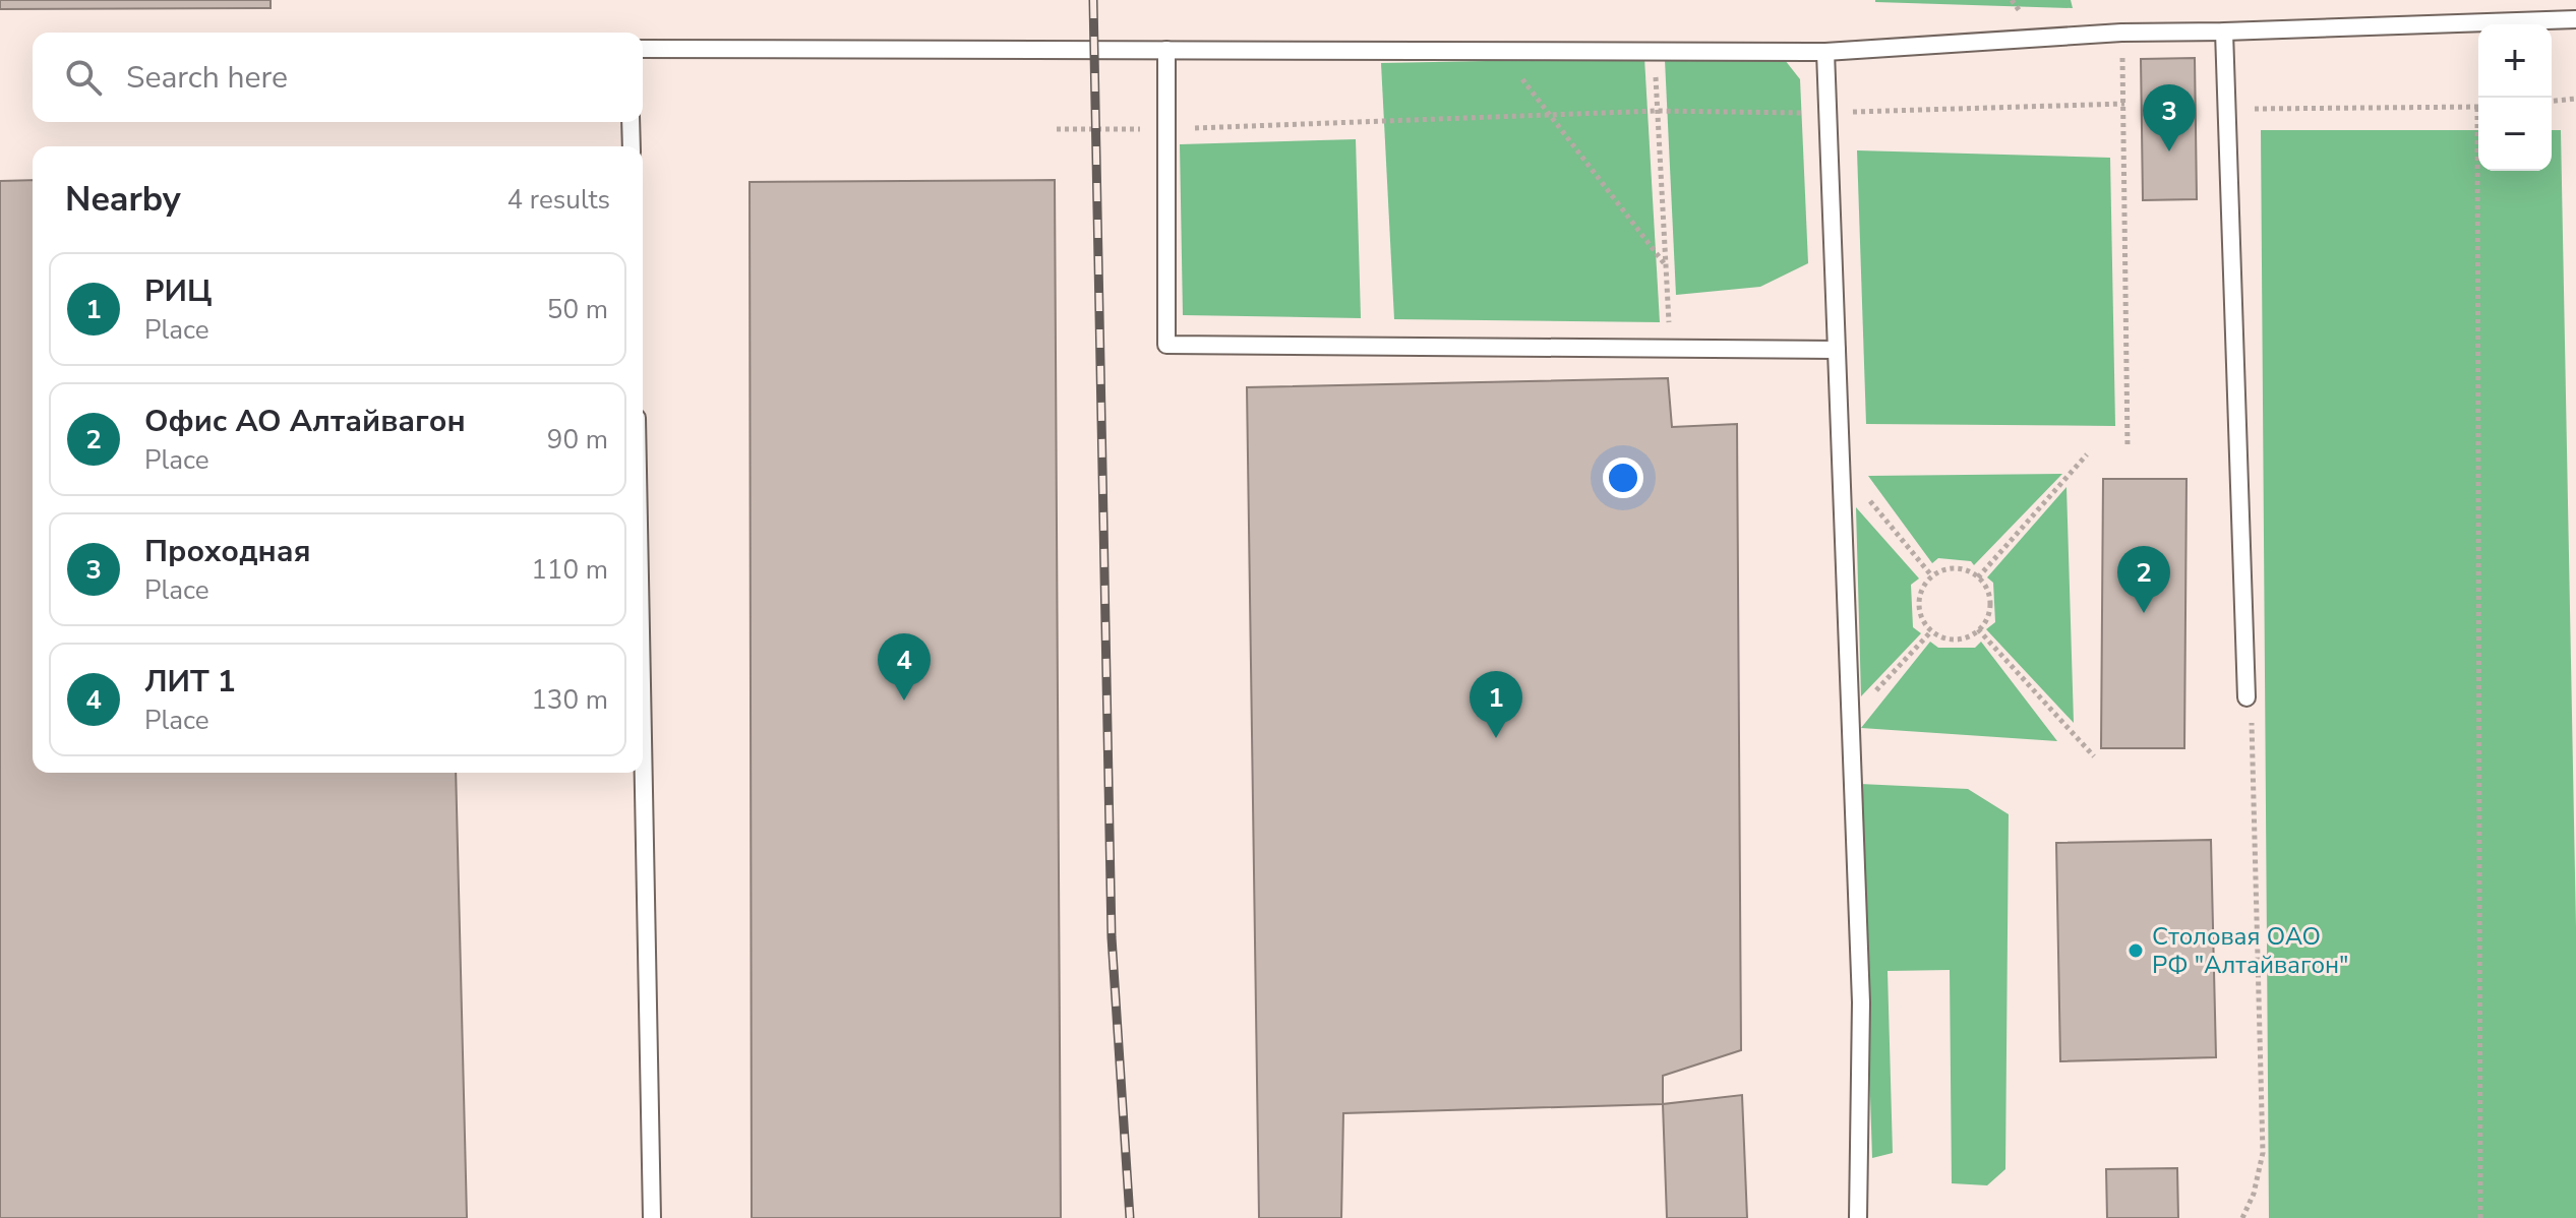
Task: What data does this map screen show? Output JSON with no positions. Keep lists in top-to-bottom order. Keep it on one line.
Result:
{"places":["Столовая ОАО РФ \"Алтайвагон\""],"page":{"map_buttons":["+","−"],"search":"Search here","pins":["3","2","4","1"],"heading":["Nearby","4 results"],"list":[{"mark":"1","name":"РИЦ","note":"Place","value":"50 m"},{"mark":"2","name":"Офис АО Алтайвагон","note":"Place","value":"90 m"},{"mark":"3","name":"Проходная","note":"Place","value":"110 m"},{"mark":"4","name":"ЛИТ 1","note":"Place","value":"130 m"}]}}
